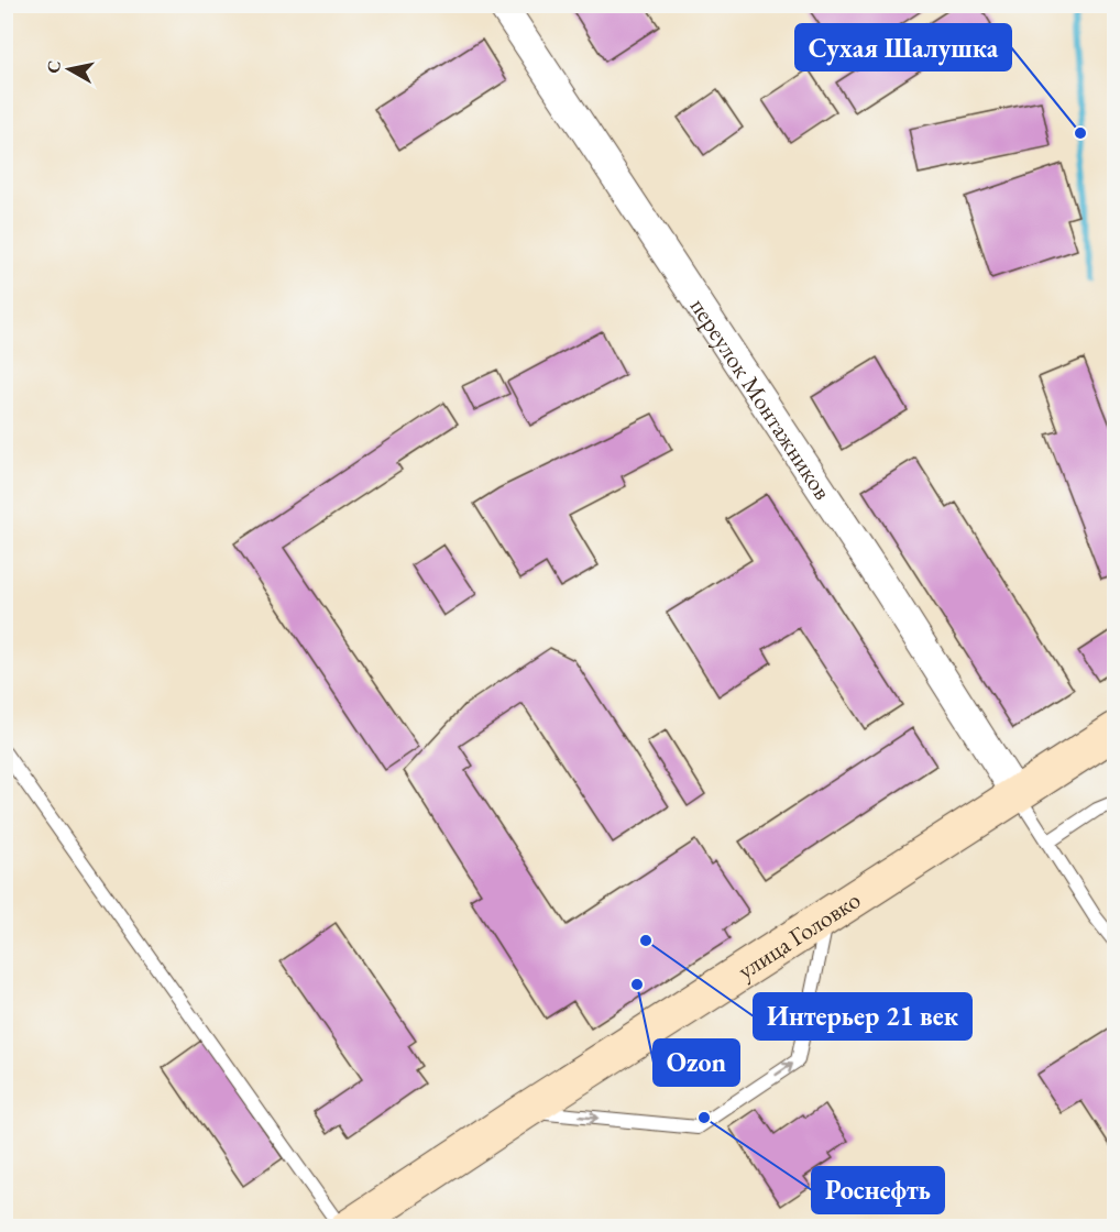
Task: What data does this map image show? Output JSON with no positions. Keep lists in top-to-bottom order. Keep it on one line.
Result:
{"streets":{"street":["переулок Монтажников","улица Головко"]},"crossings":[["переулок Монтажников","улица Головко"]],"places":["Сухая Шалушка","Интерьер 21 век","Ozon","Роснефть"],"north":"left"}
